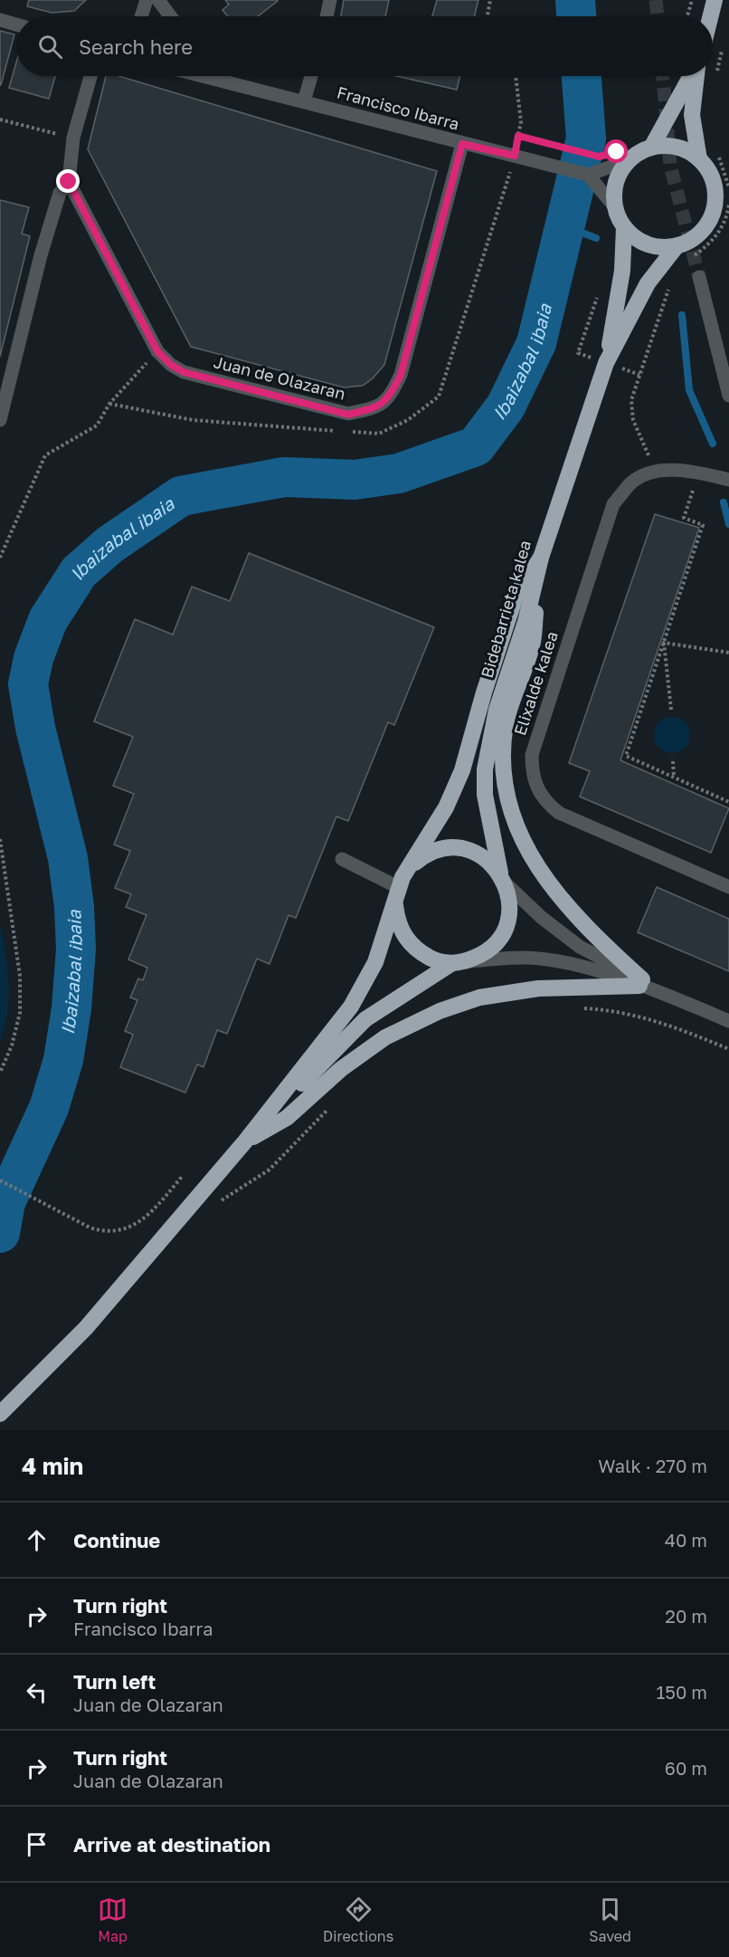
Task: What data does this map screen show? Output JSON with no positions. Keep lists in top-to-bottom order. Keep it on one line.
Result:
{"streets":{"highway":["Bidebarrieta kalea"],"street":["Francisco Ibarra","Juan de Olazaran","Elixalde kalea"]},"crossings":[["Francisco Ibarra","Juan de Olazaran"]],"water":["Ibaizabal ibaia"],"page":{"search":"Search here","heading":["4 min","Walk · 270 m"],"list":[["Continue","40 m"],["Turn right","Francisco Ibarra","20 m"],["Turn left","Juan de Olazaran","150 m"],["Turn right","Juan de Olazaran","60 m"],"Arrive at destination"],"nav":["Map","Directions","Saved"]}}
